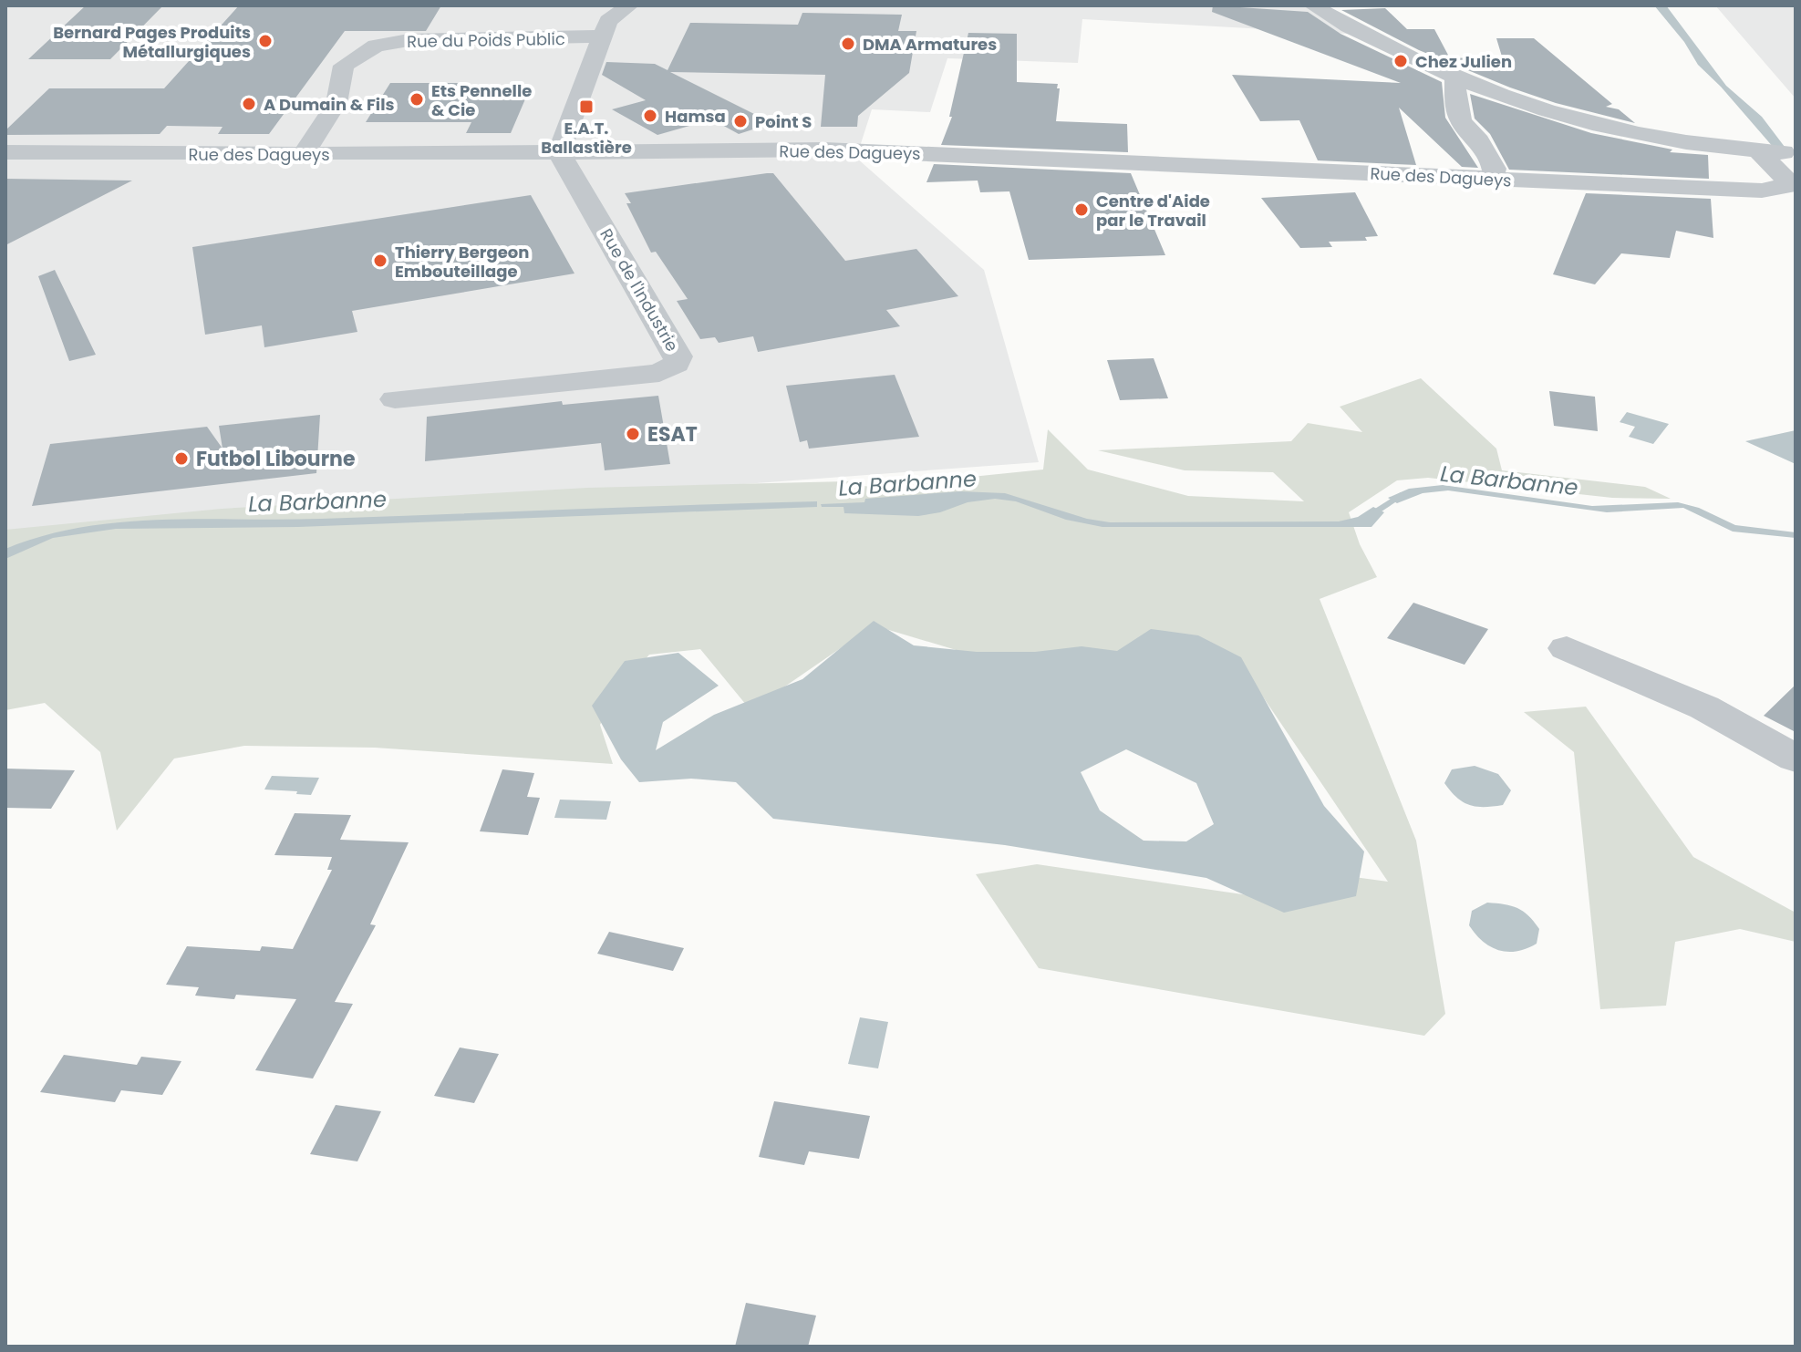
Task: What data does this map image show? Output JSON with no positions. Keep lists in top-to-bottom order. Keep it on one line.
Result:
{"streets":{"street":["Rue du Poids Public","Rue des Dagueys","Rue de l'Industrie"]},"crossings":[["Rue du Poids Public","Rue des Dagueys"],["Rue des Dagueys","Rue de l'Industrie"]],"water":["La Barbanne"],"places":{"other":["Bernard Pages Produits Métallurgiques","DMA Armatures","Chez Julien","Ets Pennelle & Cie","A Dumain & Fils","Hamsa","Point S","Centre d'Aide par le Travail","Thierry Bergeon Embouteillage","ESAT","Futbol Libourne"],"transit":["E.A.T. Ballastière"]}}
